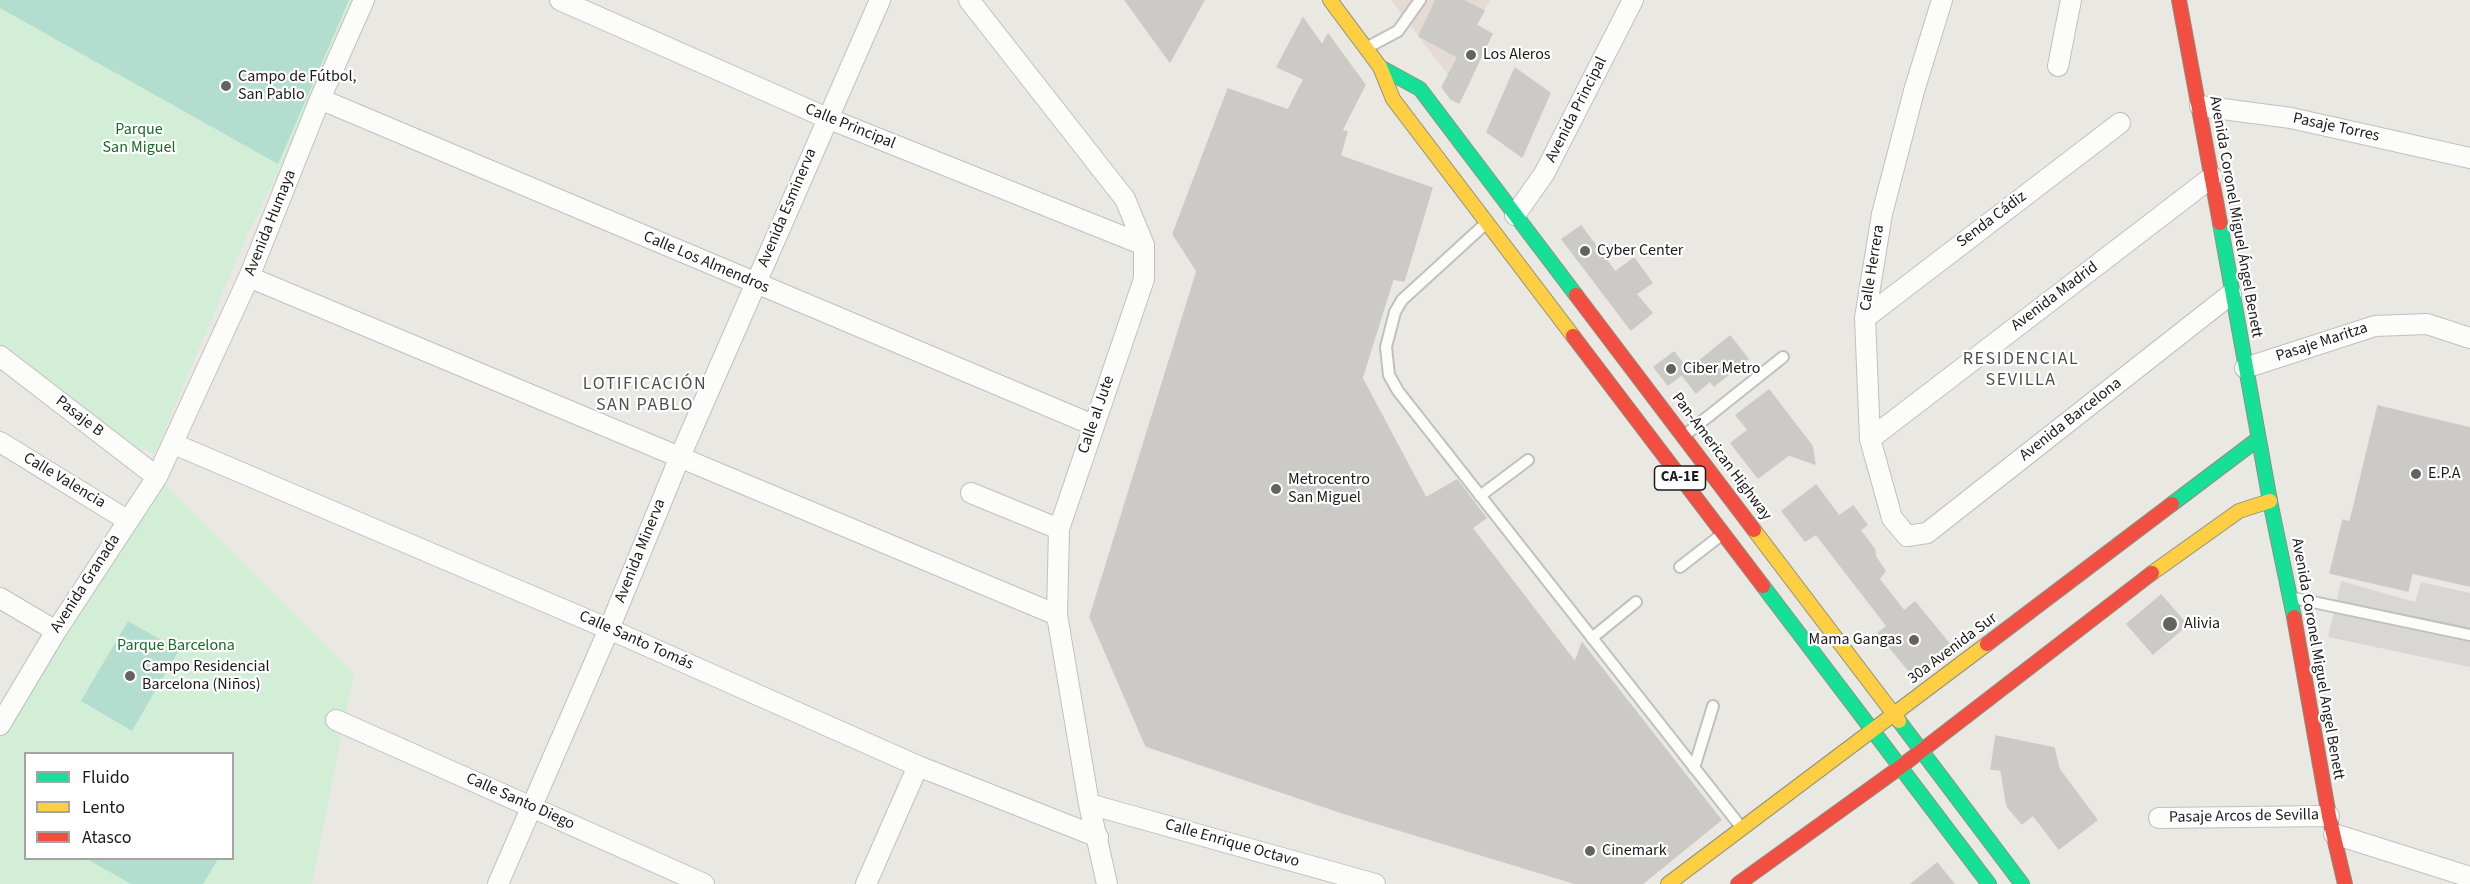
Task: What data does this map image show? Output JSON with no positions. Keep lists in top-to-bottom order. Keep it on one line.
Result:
{"streets":{"main road":["Avenida Coronel Miguel Ángel Benett","Pan-American Highway","CA-1E","30a Avenida Sur","Avenida Coronel Miguel Angel Benett"],"street":["Avenida Principal","Calle Principal","Pasaje Torres","Avenida Esminerva","Senda Cádiz","Avenida Humaya","Calle Los Almendros","Calle Herrera","Avenida Madrid","Pasaje Maritza","Calle al Jute","Pasaje B","Avenida Barcelona","Calle Valencia","Avenida Minerva","Avenida Granada","Calle Santo Tomás","Calle Santo Diego","Pasaje Arcos de Sevilla","Calle Enrique Octavo"]},"crossings":[["Avenida Principal","Pan-American Highway"],["Calle Principal","Avenida Esminerva"],["Calle Principal","Calle al Jute"],["Pasaje Torres","Avenida Coronel Miguel Ángel Benett"],["Avenida Esminerva","Calle Los Almendros"],["Avenida Esminerva","Avenida Minerva"],["Avenida Coronel Miguel Ángel Benett","Avenida Madrid"],["Avenida Coronel Miguel Ángel Benett","Pasaje Maritza"],["Avenida Coronel Miguel Ángel Benett","Avenida Barcelona"],["Avenida Coronel Miguel Ángel Benett","30a Avenida Sur"],["Avenida Coronel Miguel Ángel Benett","Avenida Coronel Miguel Angel Benett"],["Senda Cádiz","Calle Herrera"],["Avenida Humaya","Calle Los Almendros"],["Avenida Humaya","Avenida Granada"],["Avenida Humaya","Calle Santo Tomás"],["Calle Los Almendros","Calle al Jute"],["Calle Los Almendros","Avenida Minerva"],["Calle Herrera","Avenida Madrid"],["Calle Herrera","Avenida Barcelona"],["Calle al Jute","Calle Santo Tomás"],["Calle al Jute","Calle Enrique Octavo"],["Pasaje B","Avenida Granada"],["Pan-American Highway","30a Avenida Sur"],["Calle Valencia","Avenida Granada"],["Avenida Minerva","Calle Santo Tomás"],["Avenida Minerva","Calle Santo Diego"],["Avenida Granada","Calle Santo Tomás"],["30a Avenida Sur","Avenida Coronel Miguel Angel Benett"],["Avenida Coronel Miguel Angel Benett","Pasaje Arcos de Sevilla"]],"districts":["RESIDENCIAL SEVILLA","LOTIFICACIÓN SAN PABLO"],"parks":["Parque San Miguel","Parque Barcelona"],"places":["Los Aleros","Campo de Fútbol, San Pablo","Cyber Center","Ciber Metro","E.P.A","Metrocentro San Miguel","Alivia","Mama Gangas","Campo Residencial Barcelona (Niños)","Cinemark"],"legend":["Fluido","Lento","Atasco"]}
